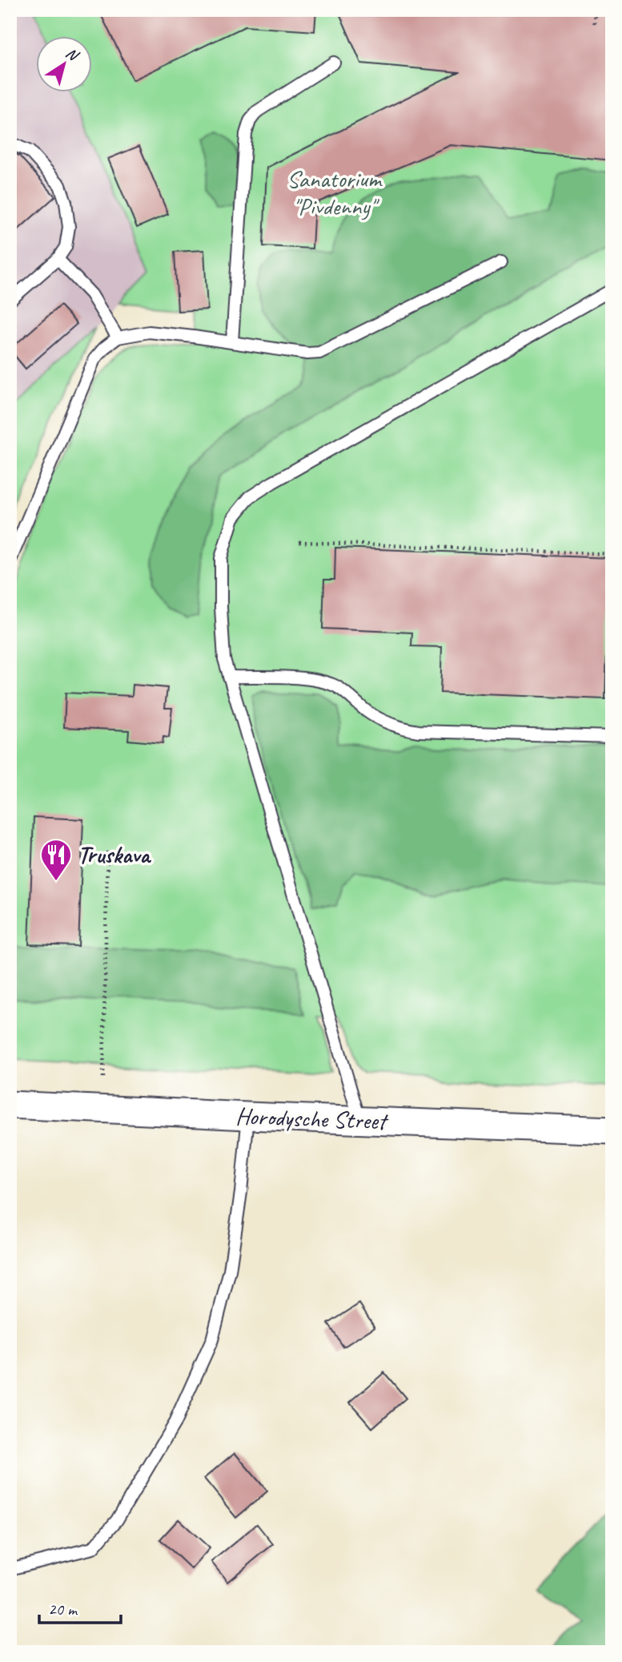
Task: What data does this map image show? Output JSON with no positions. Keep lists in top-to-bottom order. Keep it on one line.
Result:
{"streets":{"street":["Horodysche Street"]},"parks":["Sanatorium \"Pivdenny\""],"places":{"restaurant":["Truskava"]},"scale_bar":"20 m","north":"top right"}
